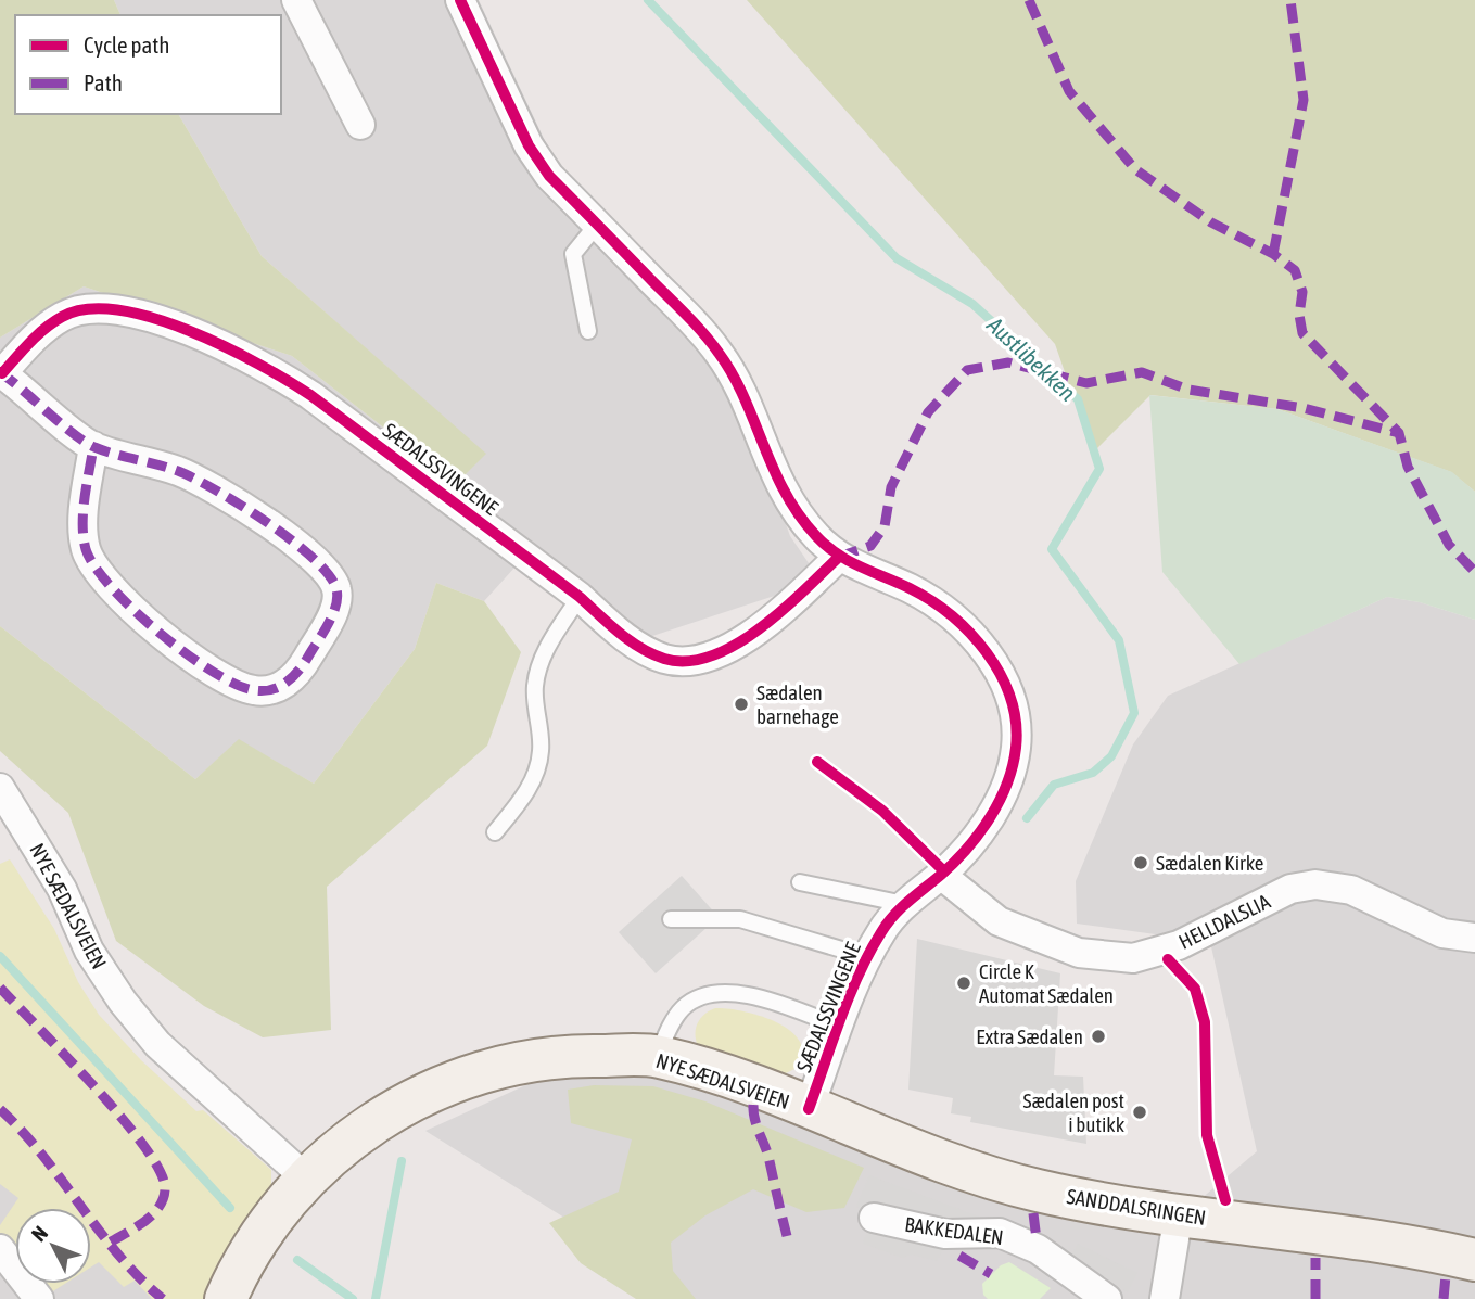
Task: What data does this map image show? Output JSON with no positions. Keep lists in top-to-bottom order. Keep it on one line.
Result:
{"streets":{"main road":["NYE SÆDALSVEIEN","SANDDALSRINGEN"],"street":["SÆDALSSVINGENE","HELLDALSLIA","BAKKEDALEN"]},"crossings":[["SÆDALSSVINGENE","NYE SÆDALSVEIEN"],["SÆDALSSVINGENE","HELLDALSLIA"],["SÆDALSSVINGENE","SANDDALSRINGEN"],["NYE SÆDALSVEIEN","SANDDALSRINGEN"]],"water":["Austlibekken"],"places":["Sædalen barnehage","Sædalen Kirke","Circle K Automat Sædalen","Extra Sædalen","Sædalen post i butikk"],"legend":["Cycle path","Path"],"north":"top left"}
